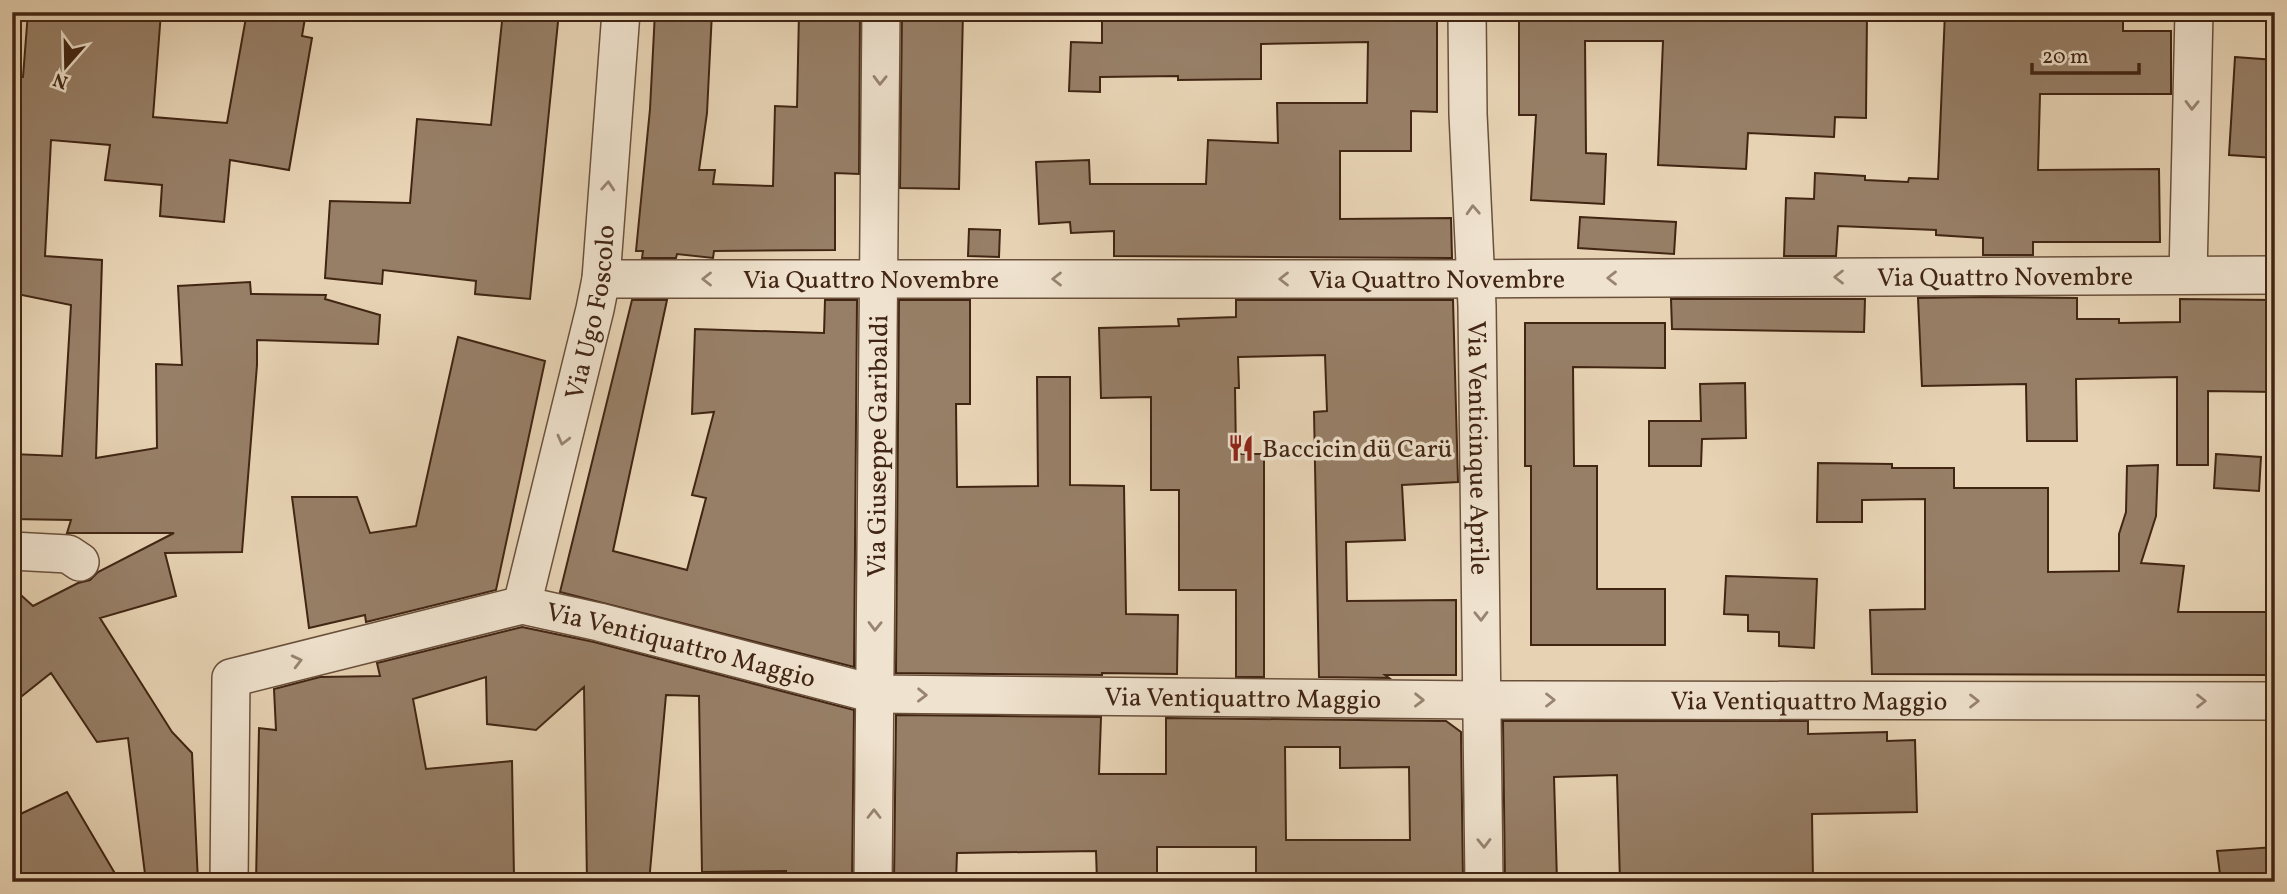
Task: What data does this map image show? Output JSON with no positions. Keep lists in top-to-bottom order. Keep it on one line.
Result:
{"streets":{"street":["Via Quattro Novembre","Via Ugo Foscolo","Via Giuseppe Garibaldi","Via Venticinque Aprile","Via Ventiquattro Maggio"]},"crossings":[["Via Quattro Novembre","Via Ugo Foscolo"],["Via Quattro Novembre","Via Giuseppe Garibaldi"],["Via Quattro Novembre","Via Venticinque Aprile"],["Via Ugo Foscolo","Via Ventiquattro Maggio"],["Via Giuseppe Garibaldi","Via Ventiquattro Maggio"],["Via Venticinque Aprile","Via Ventiquattro Maggio"]],"one_way":["Via Quattro Novembre","Via Ventiquattro Maggio"],"places":{"restaurant":["Baccicin dü Carü"]},"scale_bar":"20 m","north":"bottom"}
